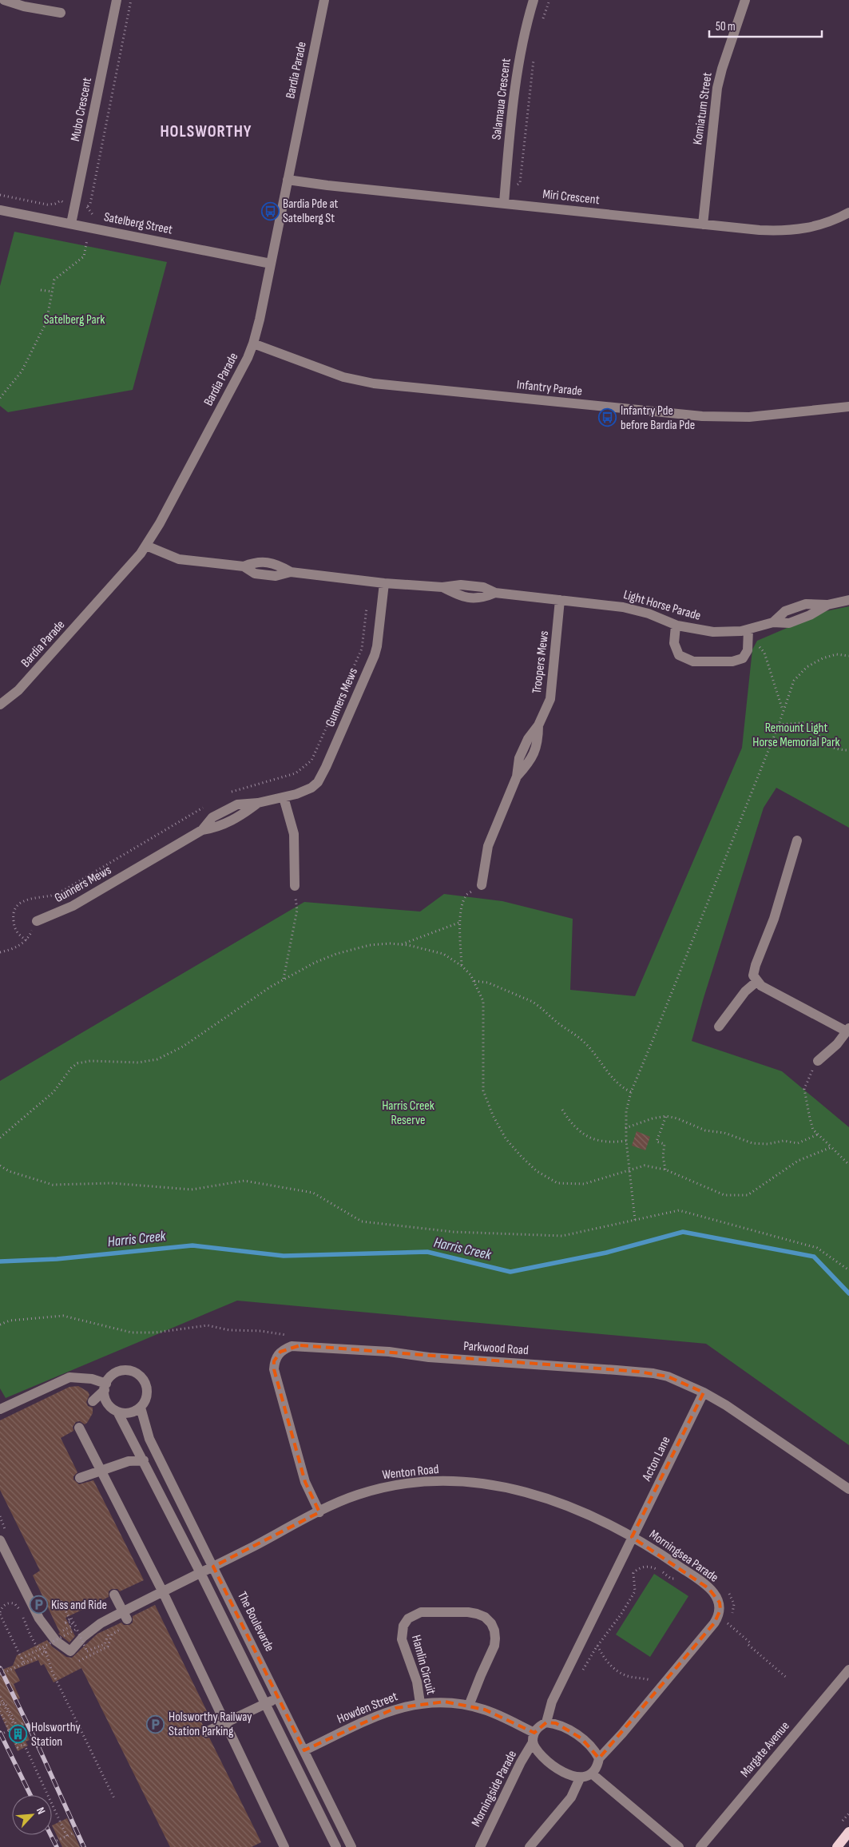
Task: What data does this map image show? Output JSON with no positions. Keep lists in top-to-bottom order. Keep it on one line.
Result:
{"streets":{"street":["Bardia Parade","Salamaua Crescent","Komiatum Street","Mubo Crescent","Miri Crescent","Satelberg Street","Infantry Parade","Light Horse Parade","Troopers Mews","Gunners Mews","Parkwood Road","Acton Lane","Wenton Road","Morningsea Parade","The Boulevarde","Hamlin Circuit","Howden Street","Margate Avenue","Morningside Parade"]},"crossings":[["Bardia Parade","Miri Crescent"],["Bardia Parade","Satelberg Street"],["Bardia Parade","Infantry Parade"],["Bardia Parade","Light Horse Parade"],["Salamaua Crescent","Miri Crescent"],["Komiatum Street","Miri Crescent"],["Mubo Crescent","Satelberg Street"],["Light Horse Parade","Troopers Mews"],["Light Horse Parade","Gunners Mews"],["Parkwood Road","Acton Lane"],["Parkwood Road","Wenton Road"],["Acton Lane","Wenton Road"],["Acton Lane","Morningsea Parade"],["Wenton Road","Morningsea Parade"],["Wenton Road","The Boulevarde"],["The Boulevarde","Howden Street"],["Hamlin Circuit","Howden Street"],["Howden Street","Morningside Parade"]],"districts":["HOLSWORTHY"],"water":["Harris Creek"],"parks":["Satelberg Park","Remount Light Horse Memorial Park","Harris Creek Reserve"],"places":{"bus stop":["Bardia Pde at Satelberg St","Infantry Pde before Bardia Pde"],"parking":["Kiss and Ride","Holsworthy Railway Station Parking"],"building":["Holsworthy Station"]},"scale_bar":"50 m","north":"top right"}
